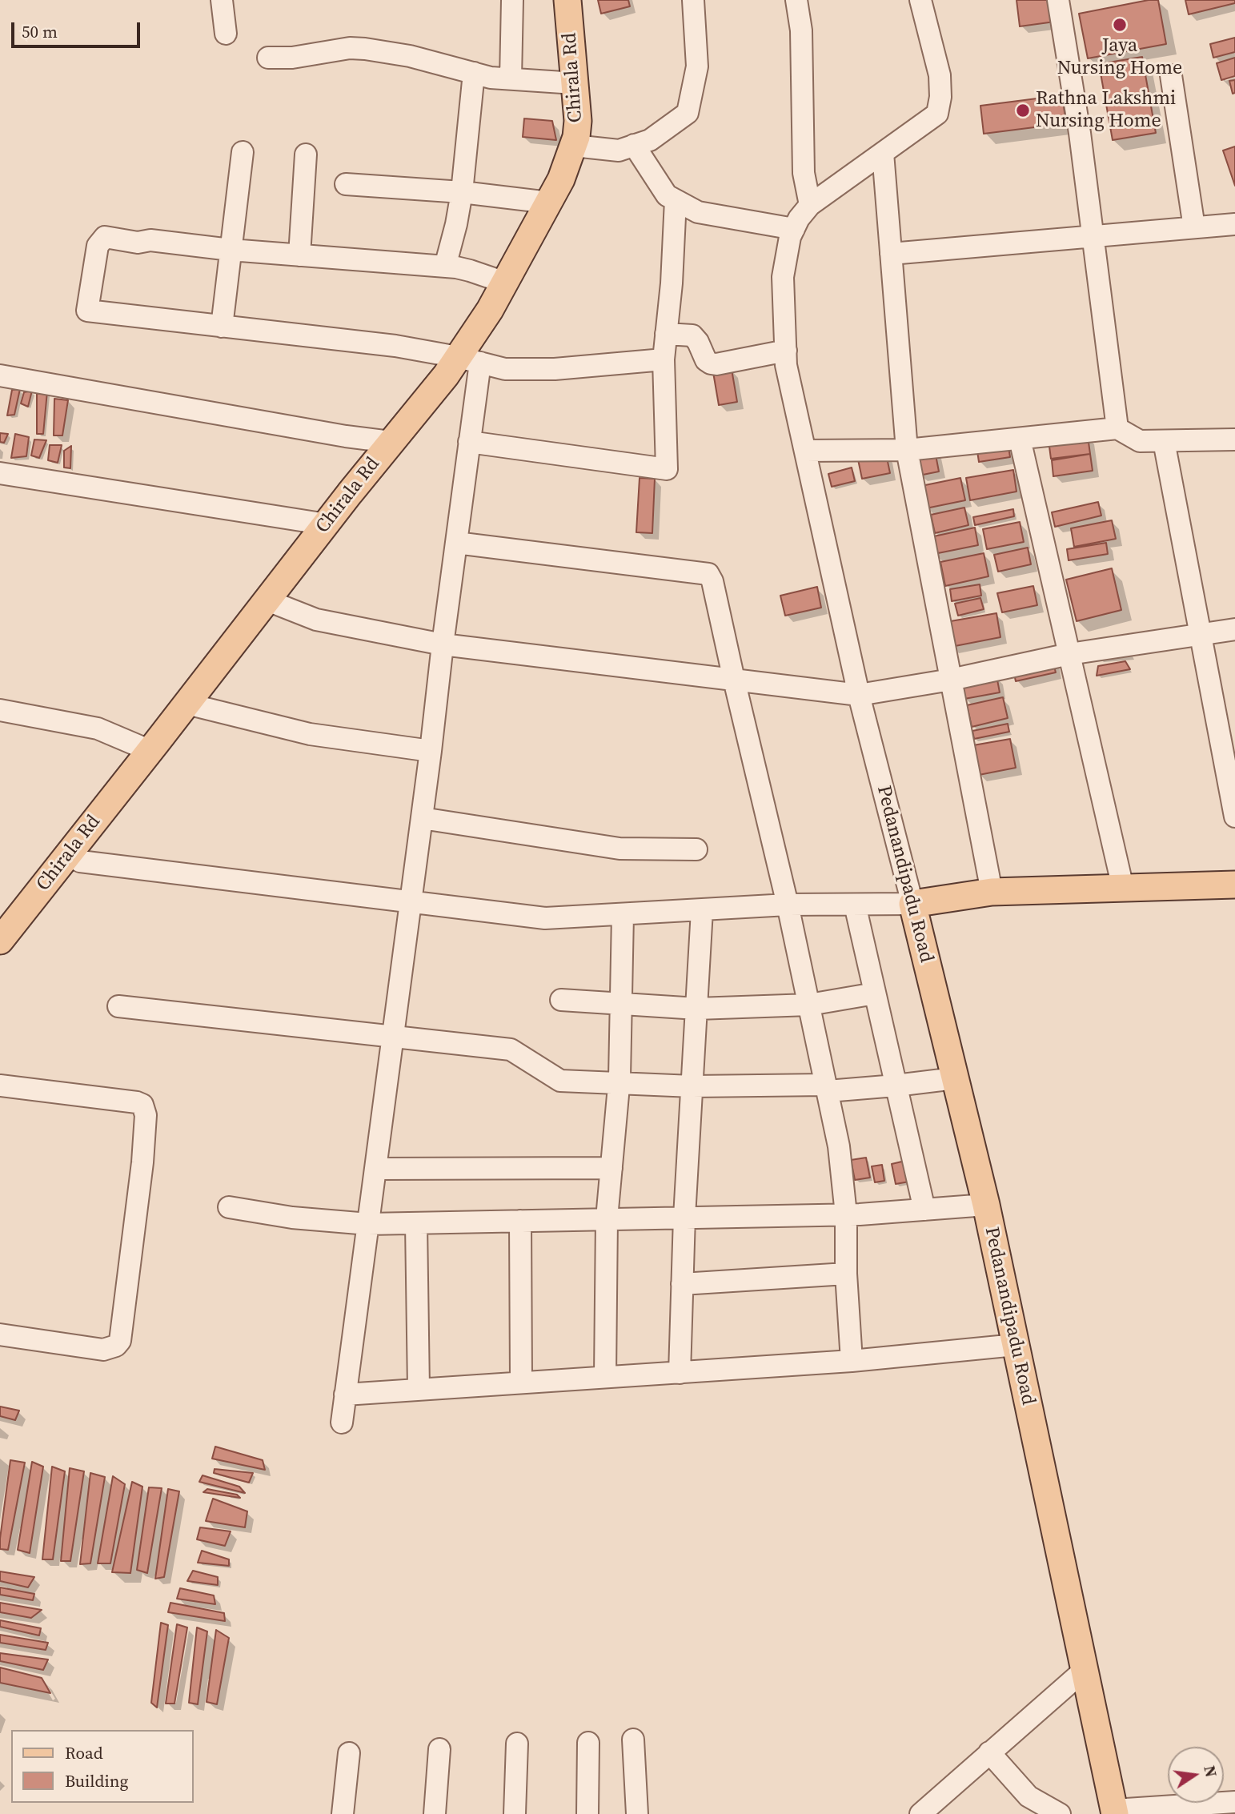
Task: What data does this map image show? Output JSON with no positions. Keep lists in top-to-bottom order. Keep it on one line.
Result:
{"streets":{"main road":["Chirala Rd","Pedanandipadu Road"]},"places":["Jaya Nursing Home","Rathna Lakshmi Nursing Home"],"legend":["Road","Building"],"scale_bar":"50 m","north":"right"}
